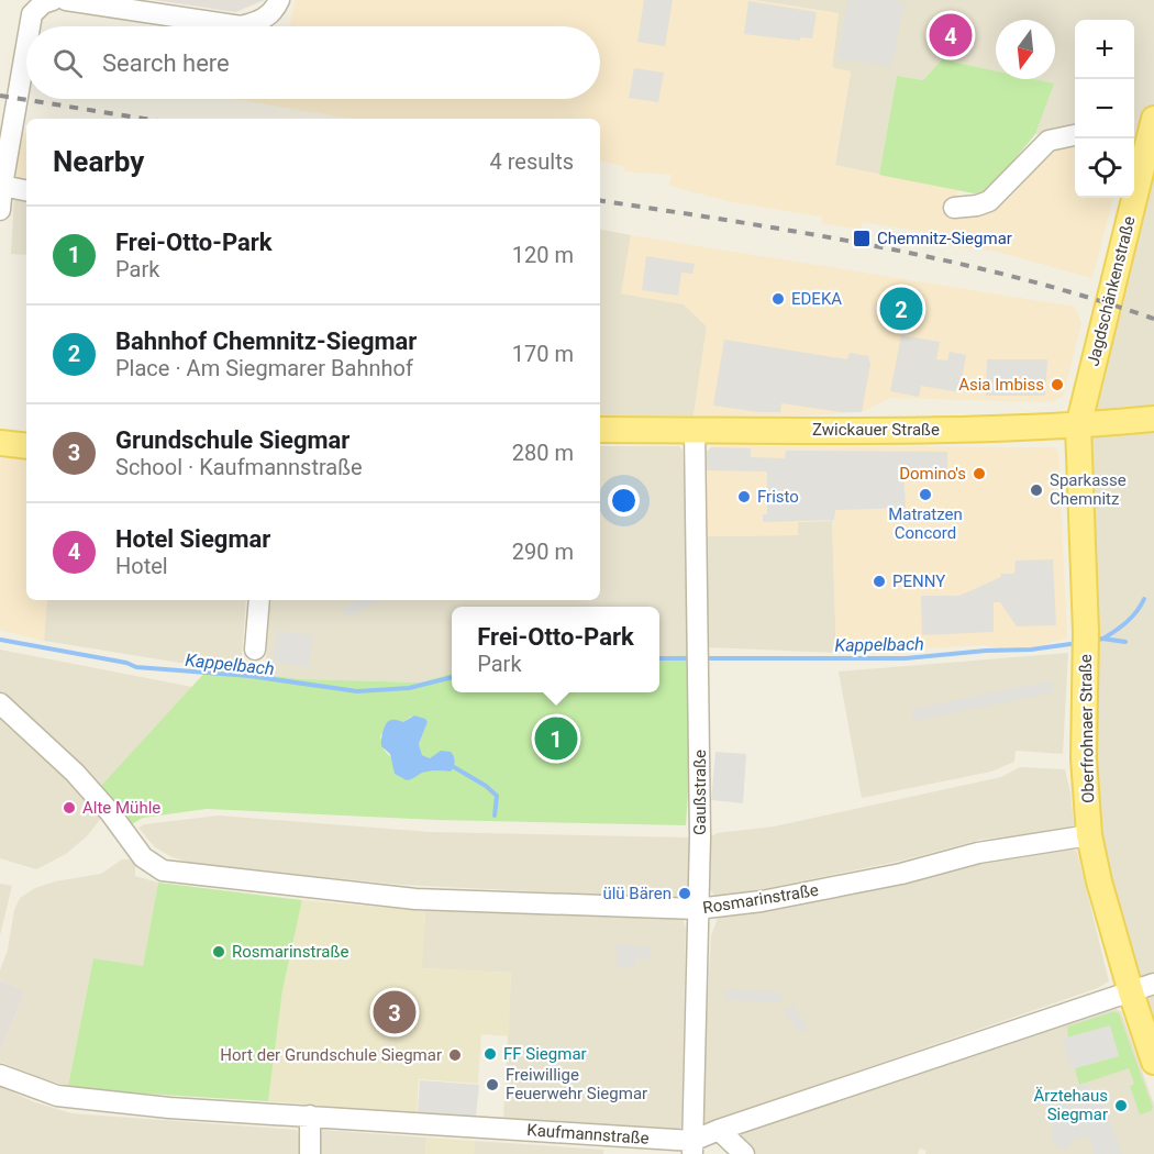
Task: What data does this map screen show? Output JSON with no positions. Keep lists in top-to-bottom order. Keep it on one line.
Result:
{"streets":{"main road":["Jagdschänkenstraße","Zwickauer Straße","Oberfrohnaer Straße"],"street":["Gaußstraße","Rosmarinstraße","Kaufmannstraße"]},"crossings":[["Jagdschänkenstraße","Zwickauer Straße"],["Jagdschänkenstraße","Oberfrohnaer Straße"],["Zwickauer Straße","Oberfrohnaer Straße"],["Zwickauer Straße","Gaußstraße"],["Oberfrohnaer Straße","Rosmarinstraße"],["Oberfrohnaer Straße","Kaufmannstraße"],["Gaußstraße","Rosmarinstraße"],["Gaußstraße","Kaufmannstraße"]],"water":["Kappelbach"],"places":{"transit":["Chemnitz-Siegmar"],"other":["EDEKA","Asia Imbiss","Domino's","Sparkasse Chemnitz","Matratzen Concord","Fristo","PENNY","Alte Mühle","ülü Bären","Rosmarinstraße","FF Siegmar","Hort der Grundschule Siegmar","Freiwillige Feuerwehr Siegmar","Ärztehaus Siegmar"]},"north":"bottom","page":{"pins":["4","2","1","3"],"map_buttons":["+","−"],"search":"Search here","heading":["Nearby","4 results"],"list":[{"mark":"1","name":"Frei-Otto-Park","note":"Park","value":"120 m"},{"mark":"2","name":"Bahnhof Chemnitz-Siegmar","note":"Place · Am Siegmarer Bahnhof","value":"170 m"},{"mark":"3","name":"Grundschule Siegmar","note":"School · Kaufmannstraße","value":"280 m"},{"mark":"4","name":"Hotel Siegmar","note":"Hotel","value":"290 m"}],"popup":["Frei-Otto-Park","Park"]}}
